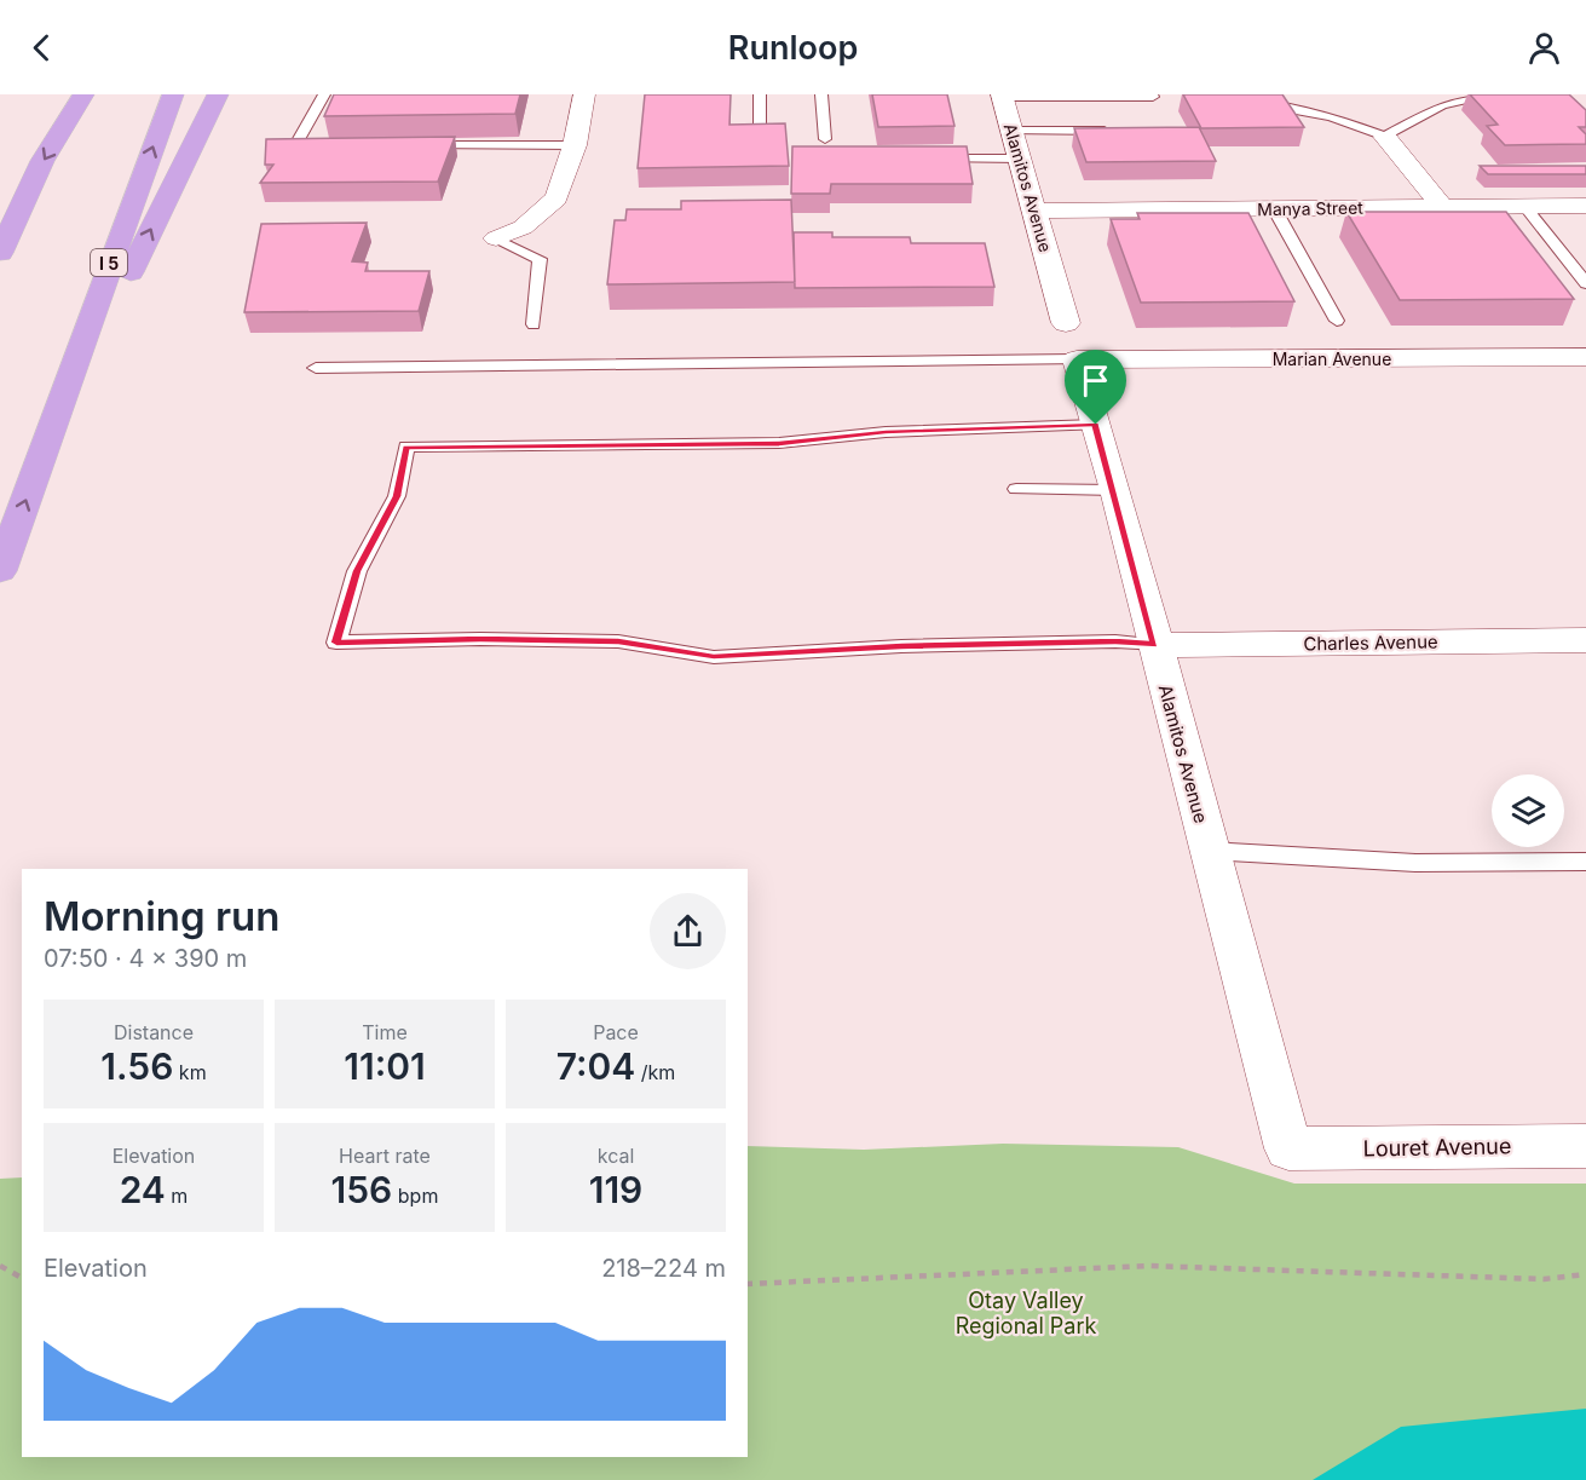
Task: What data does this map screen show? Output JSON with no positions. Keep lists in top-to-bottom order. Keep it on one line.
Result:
{"streets":{"highway":["I 5"],"street":["Alamitos Avenue","Manya Street","Marian Avenue","Charles Avenue","Louret Avenue"]},"crossings":[["Alamitos Avenue","Manya Street"],["Alamitos Avenue","Marian Avenue"],["Alamitos Avenue","Charles Avenue"],["Alamitos Avenue","Louret Avenue"]],"parks":["Otay Valley Regional Park"],"page":{"header":"Runloop","heading":["Morning run","07:50 · 4 × 390 m"],"stats":[["Distance","1.56 km"],["Time","11:01"],["Pace","7:04 /km"],["Elevation","24 m"],["Heart rate","156 bpm"],["kcal","119"]],"chart":["Elevation","218–224 m"]}}
